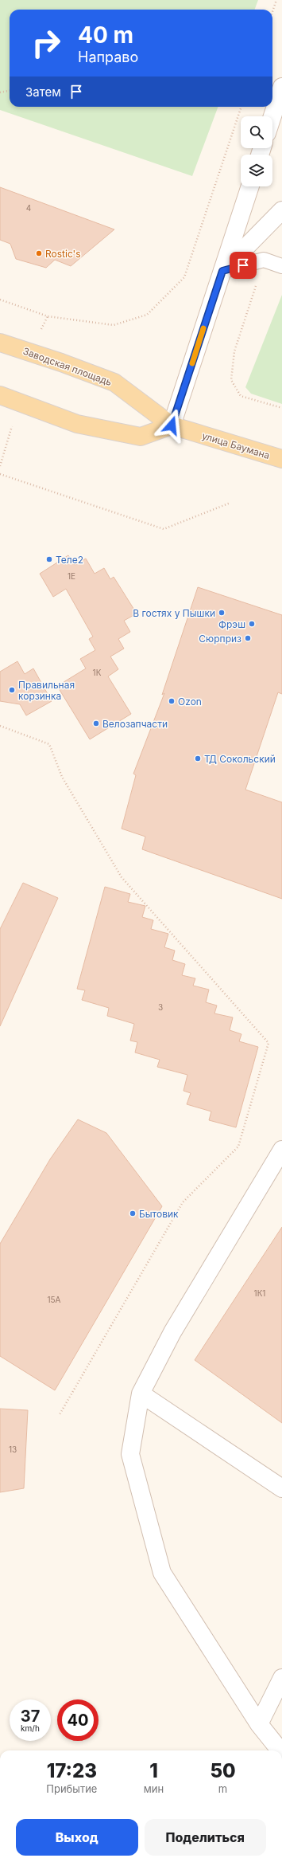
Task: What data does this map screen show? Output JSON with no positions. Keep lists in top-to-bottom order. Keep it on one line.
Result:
{"streets":{"main road":["Заводская площадь","улица Баумана"]},"crossings":[["Заводская площадь","улица Баумана"]],"places":["Rostic's","Теле2","В гостях у Пышки","Фрэш","Сюрприз","Правильная корзинка","Ozon","Велозапчасти","ТД Сокольский","Бытовик"],"house_numbers":["4","1Е","1К","3","1К1","15А","13"],"page":{"turn":["40 m","Направо"],"then":"Затем","speed":"37 km/h","limit":"40","eta":["17:23","Прибытие","1","мин","50","m"],"buttons":["Выход","Поделиться"]}}
